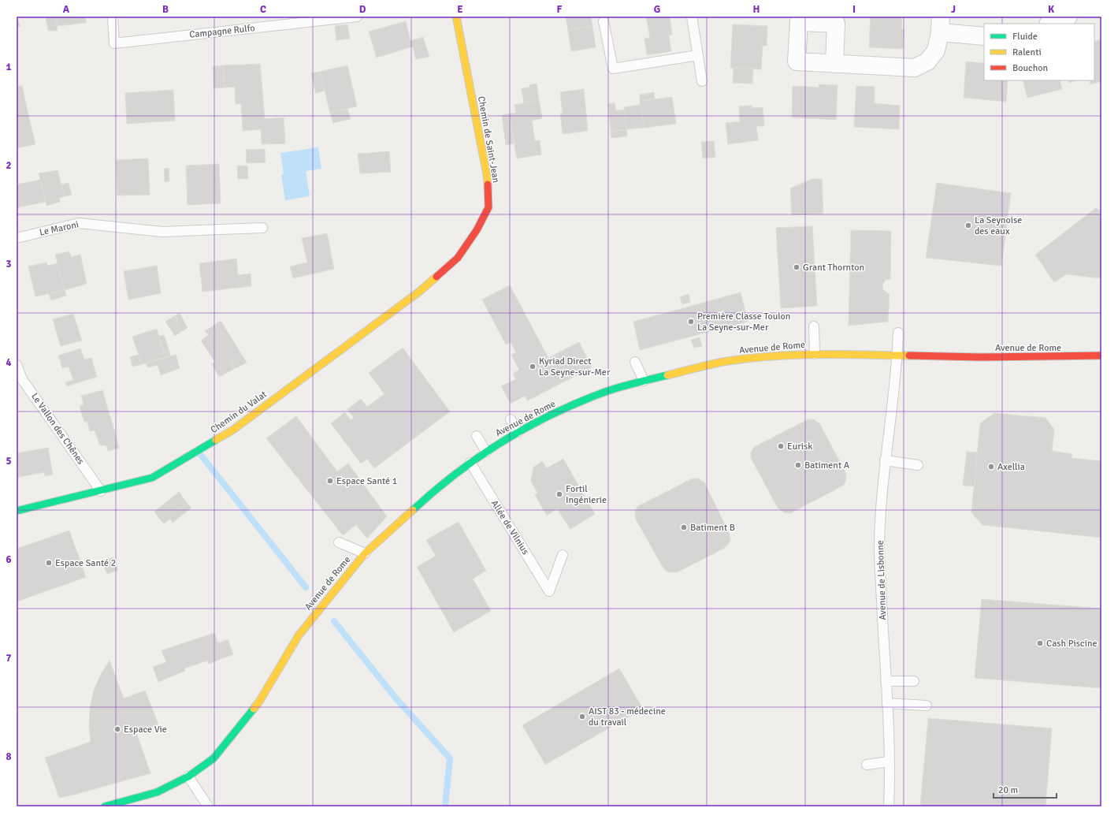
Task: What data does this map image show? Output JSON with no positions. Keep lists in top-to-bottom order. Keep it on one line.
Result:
{"streets":{"street":["Chemin de Saint-Jean","Avenue de Rome","Chemin du Valat"],"lane":["Campagne Rulfo","Le Maroni","Le Vallon des Chênes","Allée de Vilnius","Avenue de Lisbonne"]},"crossings":[["Chemin de Saint-Jean","Chemin du Valat"],["Avenue de Rome","Allée de Vilnius"],["Avenue de Rome","Avenue de Lisbonne"],["Chemin du Valat","Le Vallon des Chênes"]],"places":["La Seynoise des eaux","Grant Thornton","Première Classe Toulon La Seyne-sur-Mer","Kyriad Direct La Seyne-sur-Mer","Eurisk","Batiment A","Axellia","Espace Santé 1","Fortil Ingénierie","Batiment B","Espace Santé 2","Cash Piscine","AIST 83 - médecine du travail","Espace Vie"],"legend":["Fluide","Ralenti","Bouchon"],"scale_bar":"20 m","grid":{"columns":["A","B","C","D","E","F","G","H","I","J","K"],"rows":["1","2","3","4","5","6","7","8"]}}
